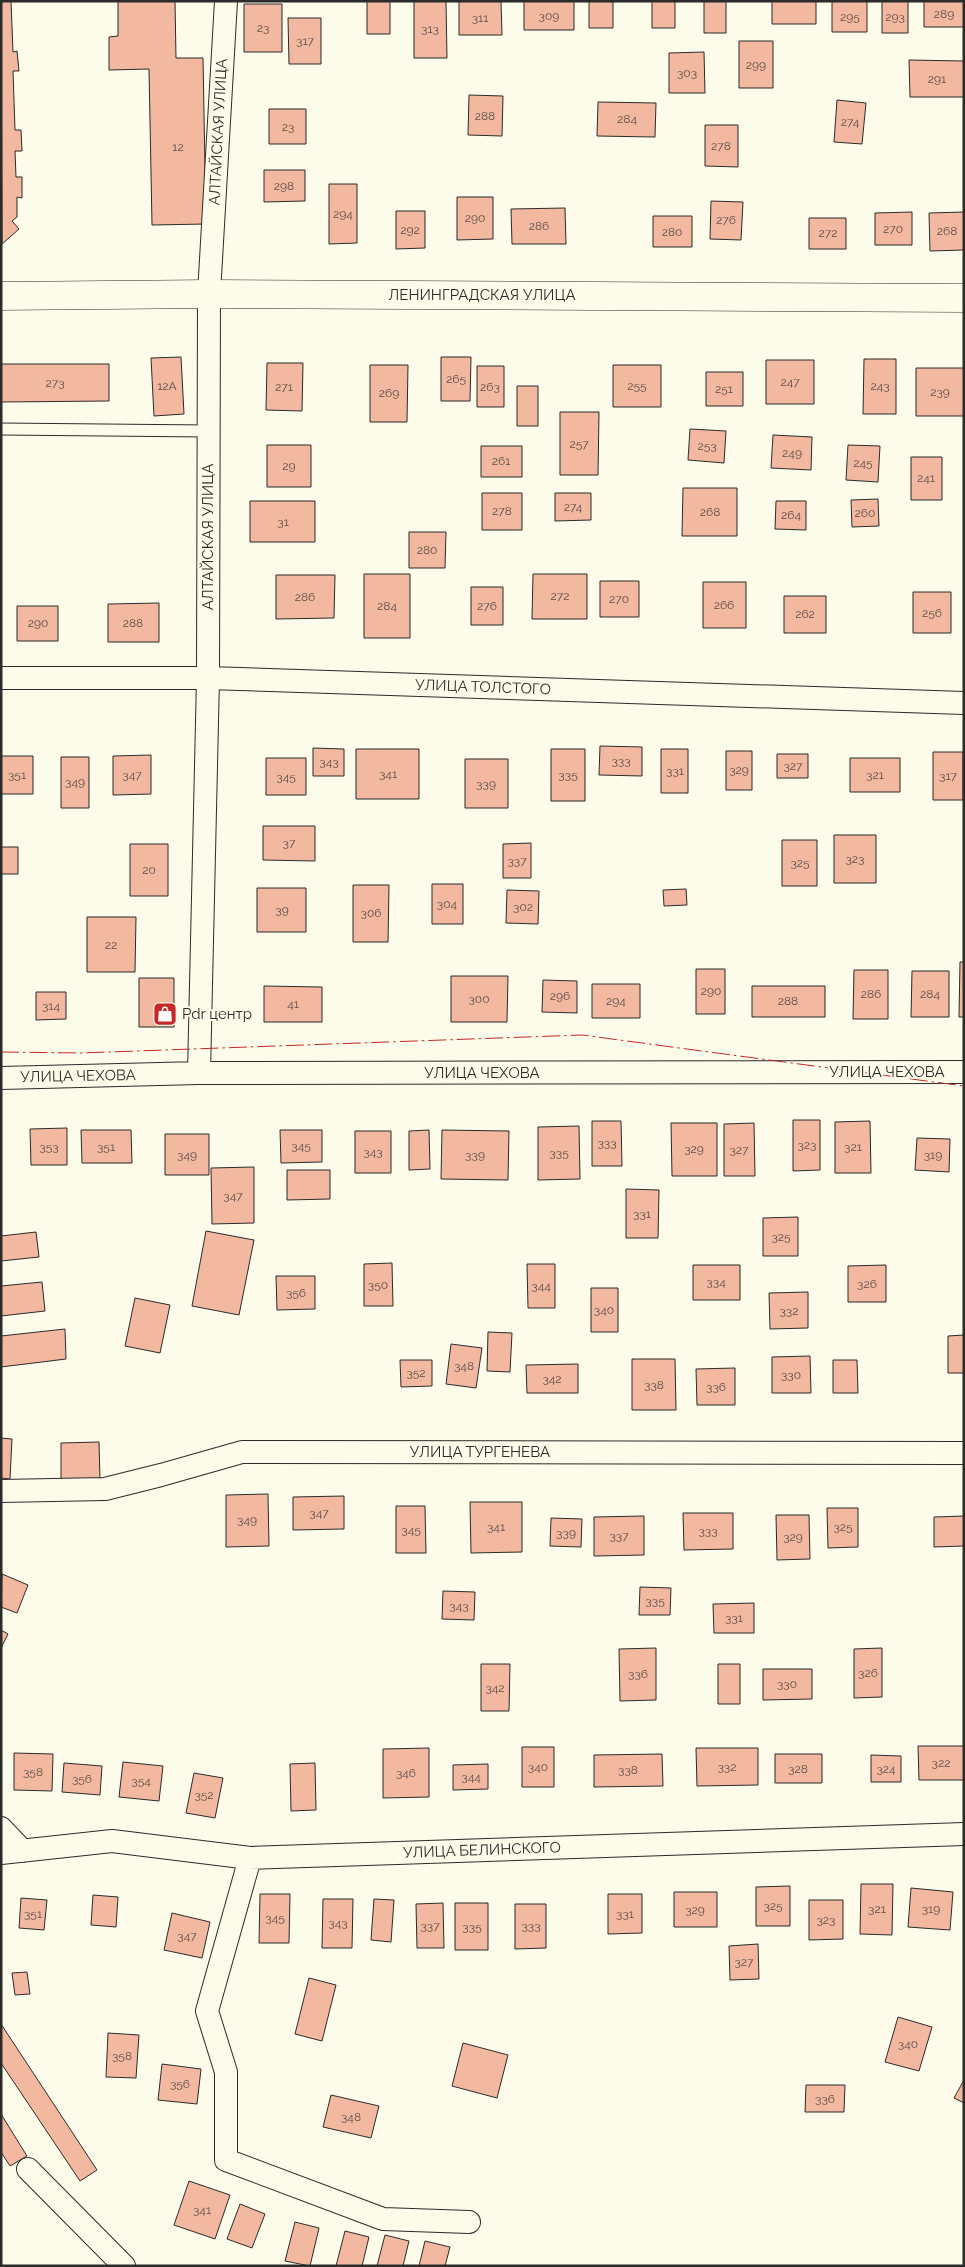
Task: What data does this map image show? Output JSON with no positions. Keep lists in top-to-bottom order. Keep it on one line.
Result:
{"streets":{"street":["АЛТАЙСКАЯ УЛИЦА","ЛЕНИНГРАДСКАЯ УЛИЦА","УЛИЦА ТОЛСТОГО","УЛИЦА ЧЕХОВА","УЛИЦА ТУРГЕНЕВА","УЛИЦА БЕЛИНСКОГО"]},"crossings":[["АЛТАЙСКАЯ УЛИЦА","ЛЕНИНГРАДСКАЯ УЛИЦА"],["АЛТАЙСКАЯ УЛИЦА","УЛИЦА ТОЛСТОГО"],["АЛТАЙСКАЯ УЛИЦА","УЛИЦА ЧЕХОВА"]],"places":{"shop":["Pdr центр"]},"house_numbers":["289","309","295","293","311","23","313","317","299","303","291","288","284","274","23","278","12","298","294","290","276","286","270","292","268","280","272","265","247","273","12А","255","243","271","263","251","239","269","257","253","249","261","245","29","241","274","278","268","260","264","31","280","272","286","270","266","284","276","256","262","290","288","333","343","327","329","331","341","351","347","335","321","317","345","349","339","37","323","337","325","20","304","302","39","306","22","290","286","284","296","300","294","288","41","314","333","323","345","353","351","321","329","327","343","335","349","339","319","347","331","325","334","326","350","344","356","340","332","348","352","330","342","338","336","347","349","341","325","345","333","339","337","329","335","343","331","326","336","330","342","322","340","332","328","324","338","358","346","344","356","354","352","325","321","319","329","351","331","345","323","343","337","333","335","347","327","340","358","356","336","348","341"]}
